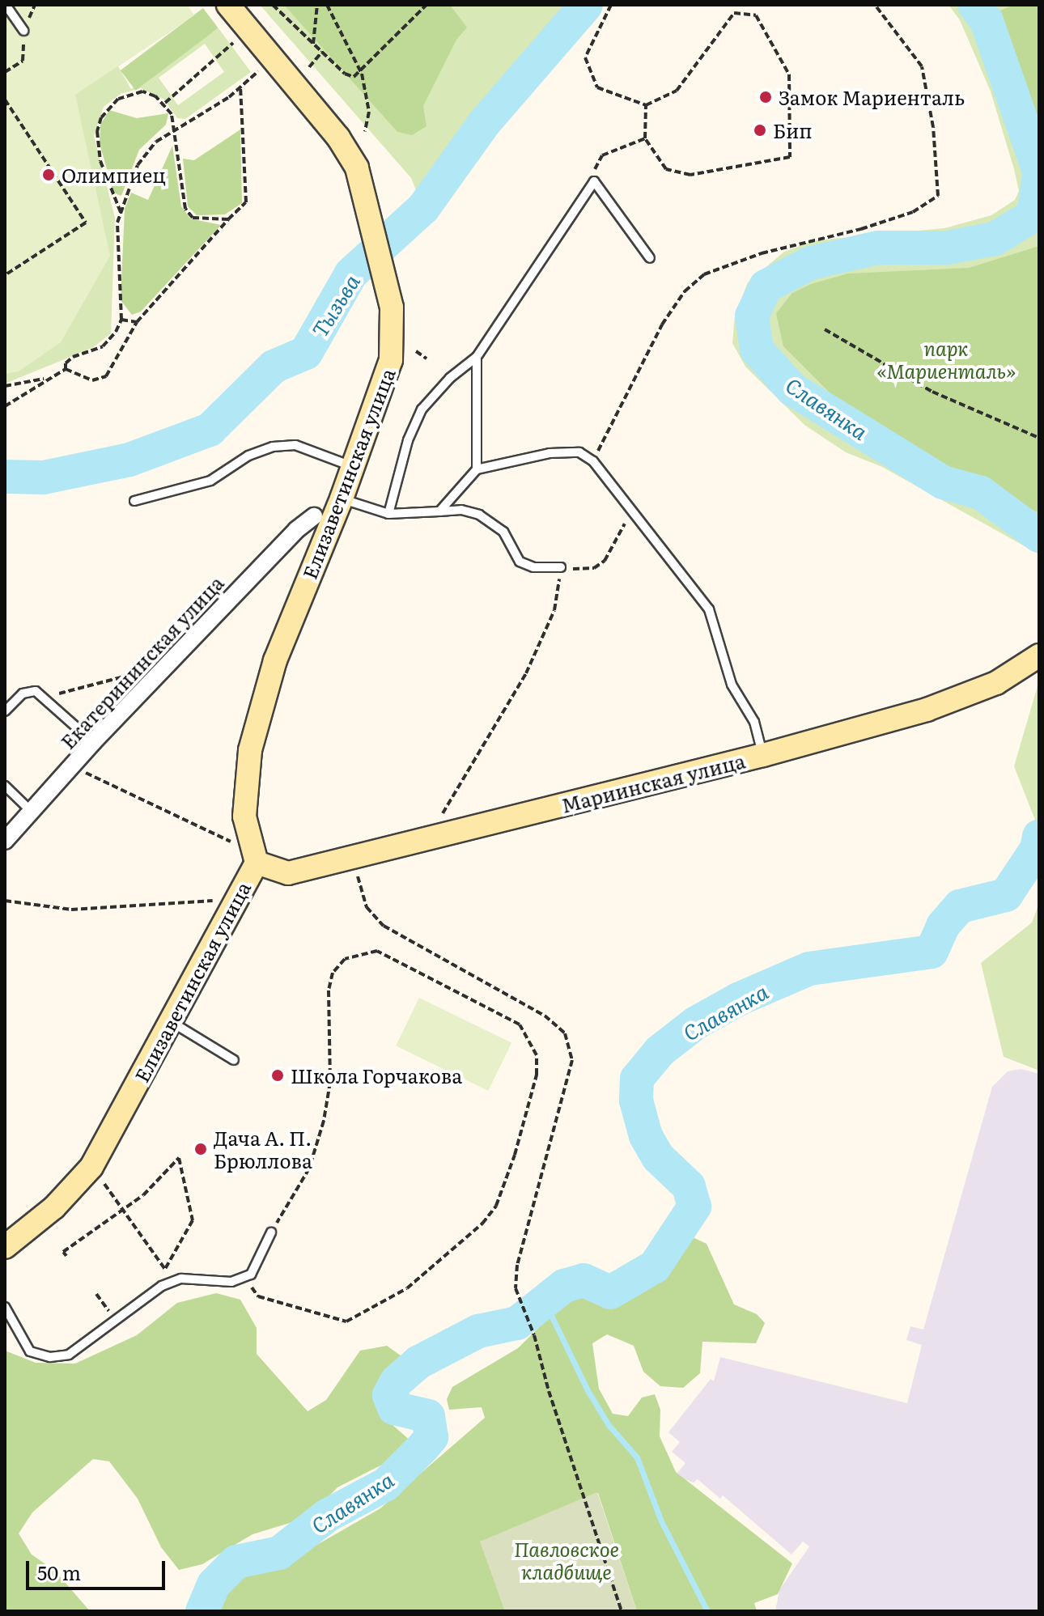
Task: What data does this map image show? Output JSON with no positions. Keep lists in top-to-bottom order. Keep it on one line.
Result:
{"streets":{"street":["Елизаветинская улица","Екатерининская улица","Мариинская улица"]},"crossings":[["Елизаветинская улица","Мариинская улица"]],"water":["Тызьва","Славянка"],"parks":["парк «Мариенталь»","Павловское кладбище"],"places":["Замок Мариенталь","Бип","Олимпиец","Школа Горчакова","Дача А. П. Брюллова"],"scale_bar":"50 m"}
